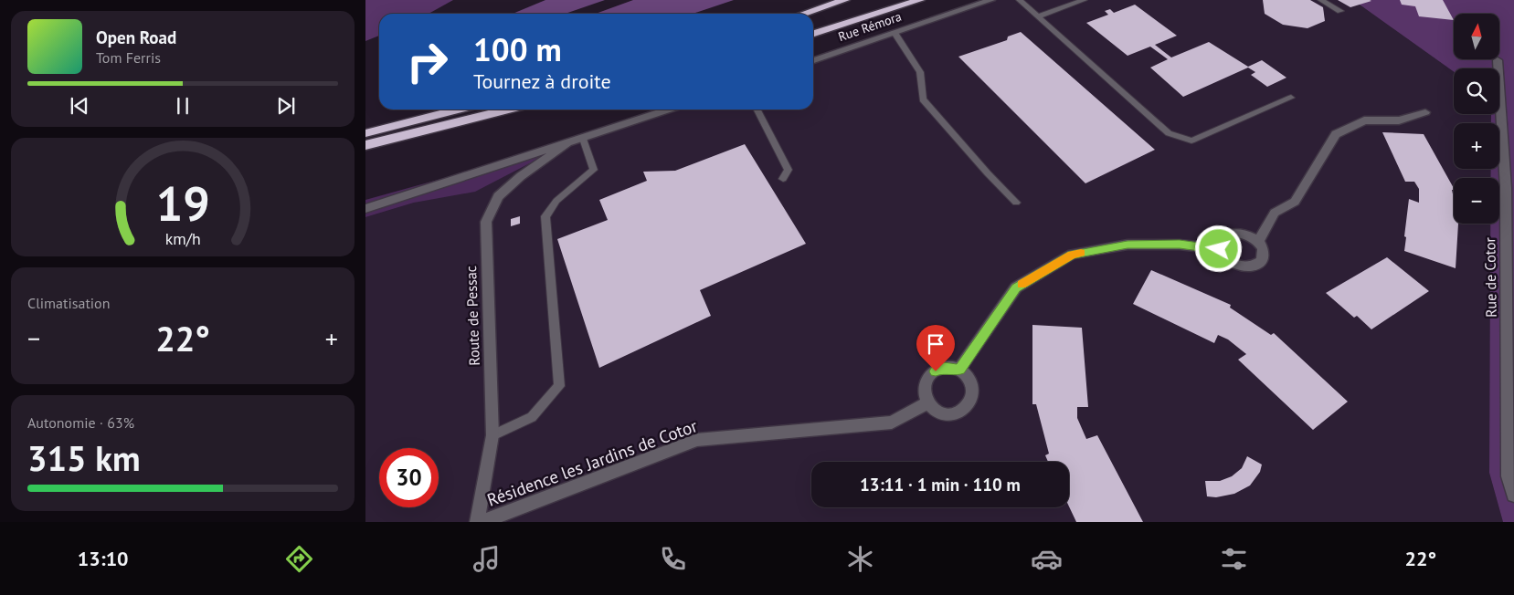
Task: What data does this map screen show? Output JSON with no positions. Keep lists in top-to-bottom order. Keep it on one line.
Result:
{"streets":{"street":["Rue Rémora","Rue de Cotor","Route de Pessac","Résidence les Jardins de Cotor"]},"north":"top","page":{"map_buttons":["+","−"],"turn":["100 m","Tournez à droite"],"song":["Open Road","Tom Ferris"],"tile":["Climatisation",["Autonomie · 63%","315 km"]],"heat":["−","22°","+"],"limit":"30","trip":"13:11 · 1 min · 110 m","tabs":["13:10","22°"],"gauge":["19","km/h"]}}
